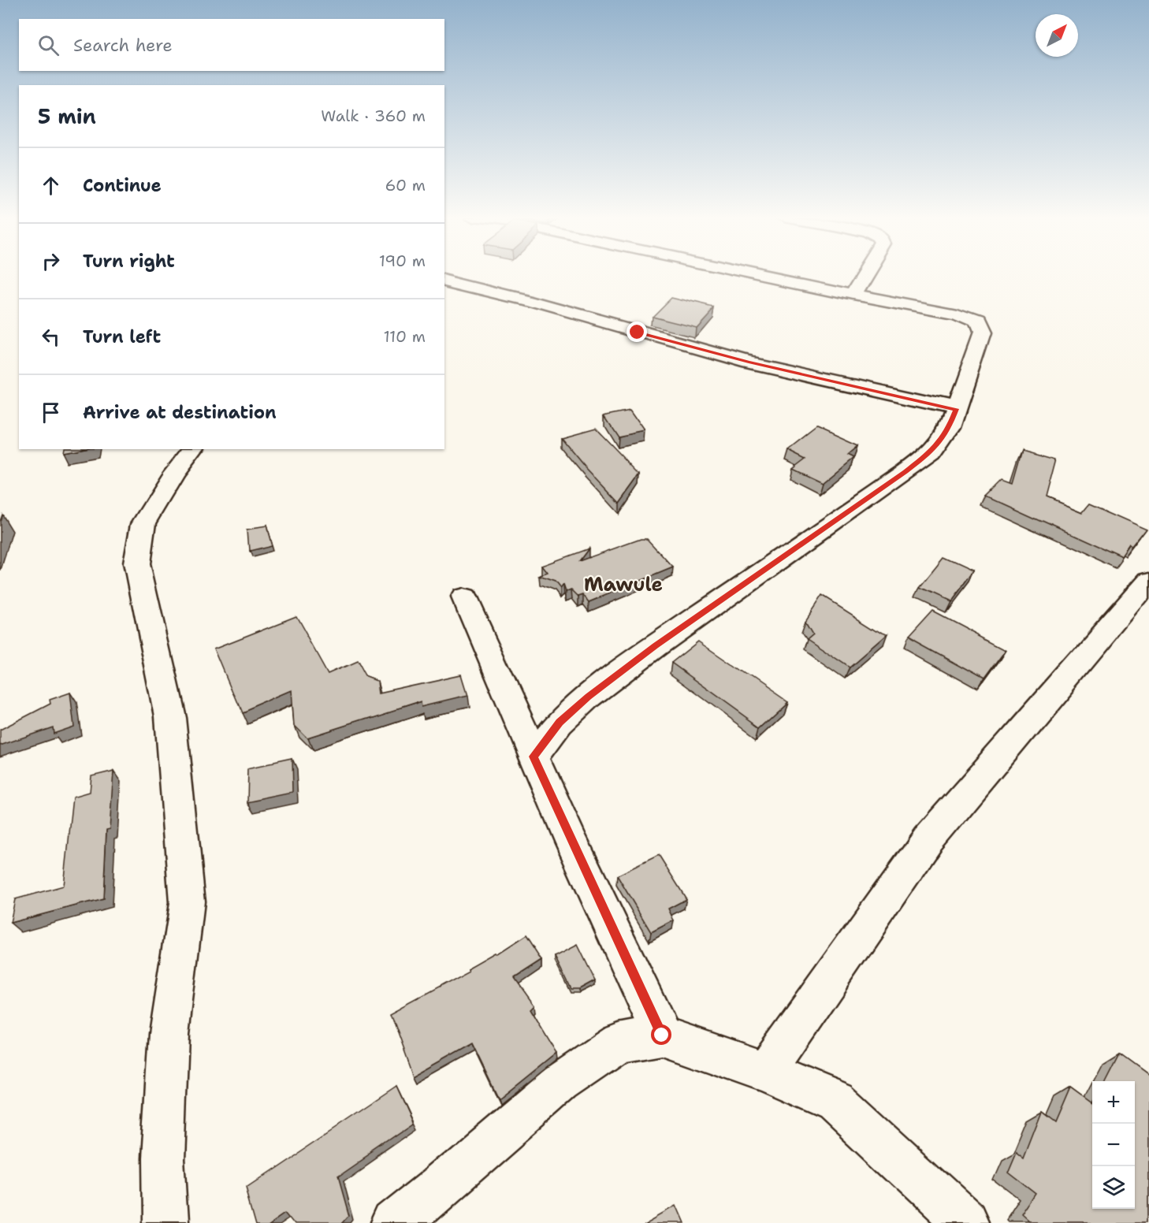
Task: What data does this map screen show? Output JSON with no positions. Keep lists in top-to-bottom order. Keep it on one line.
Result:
{"districts":["Mawule"],"north":"top right","page":{"search":"Search here","heading":["5 min","Walk · 360 m"],"list":[["Continue","60 m"],["Turn right","190 m"],["Turn left","110 m"],"Arrive at destination"],"map_buttons":["+","−"]}}
